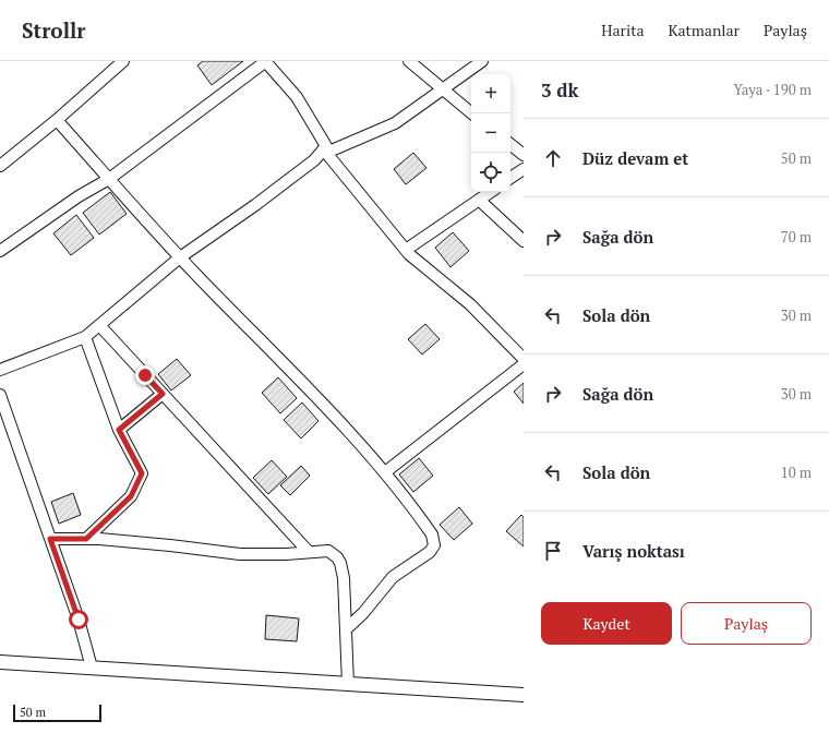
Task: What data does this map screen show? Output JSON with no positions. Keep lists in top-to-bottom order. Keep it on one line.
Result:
{"scale_bar":"50 m","page":{"header":"Strollr","nav":["Harita","Katmanlar","Paylaş"],"heading":["3 dk","Yaya · 190 m"],"map_buttons":["+","−"],"list":[["Düz devam et","50 m"],["Sağa dön","70 m"],["Sola dön","30 m"],["Sağa dön","30 m"],["Sola dön","10 m"],"Varış noktası"],"buttons":["Kaydet","Paylaş"],"scale":"50 m"}}
